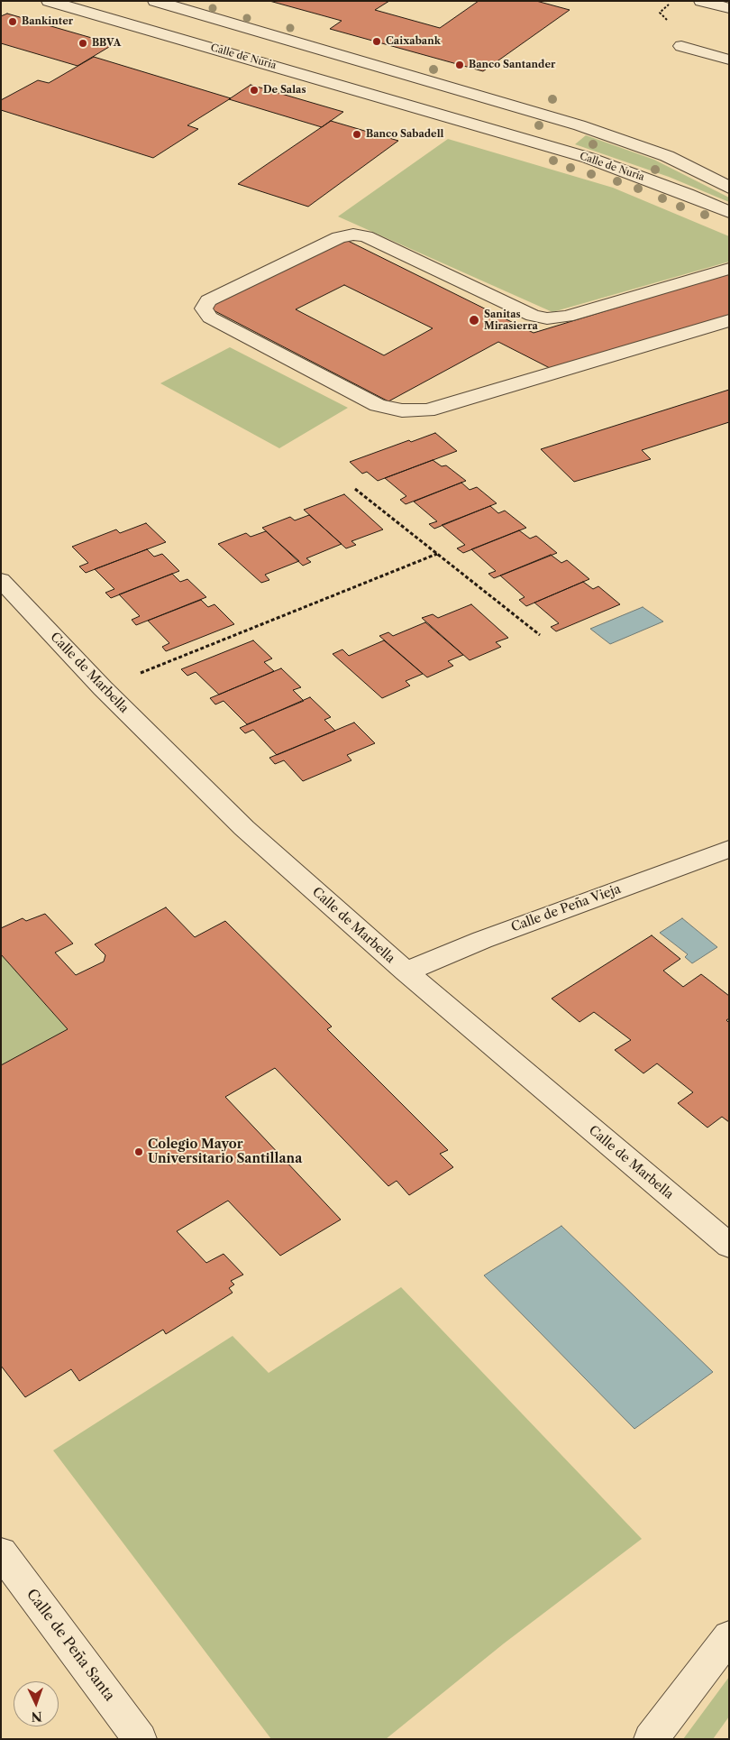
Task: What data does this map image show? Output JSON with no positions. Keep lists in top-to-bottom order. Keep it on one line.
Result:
{"streets":{"street":["Calle de Nuria","Calle de Marbella","Calle de Peña Vieja","Calle de Peña Santa"]},"crossings":[["Calle de Marbella","Calle de Peña Vieja"]],"places":["Bankinter","Caixabank","BBVA","Banco Santander","De Salas","Banco Sabadell","Sanitas Mirasierra","Colegio Mayor Universitario Santillana"],"north":"bottom"}
